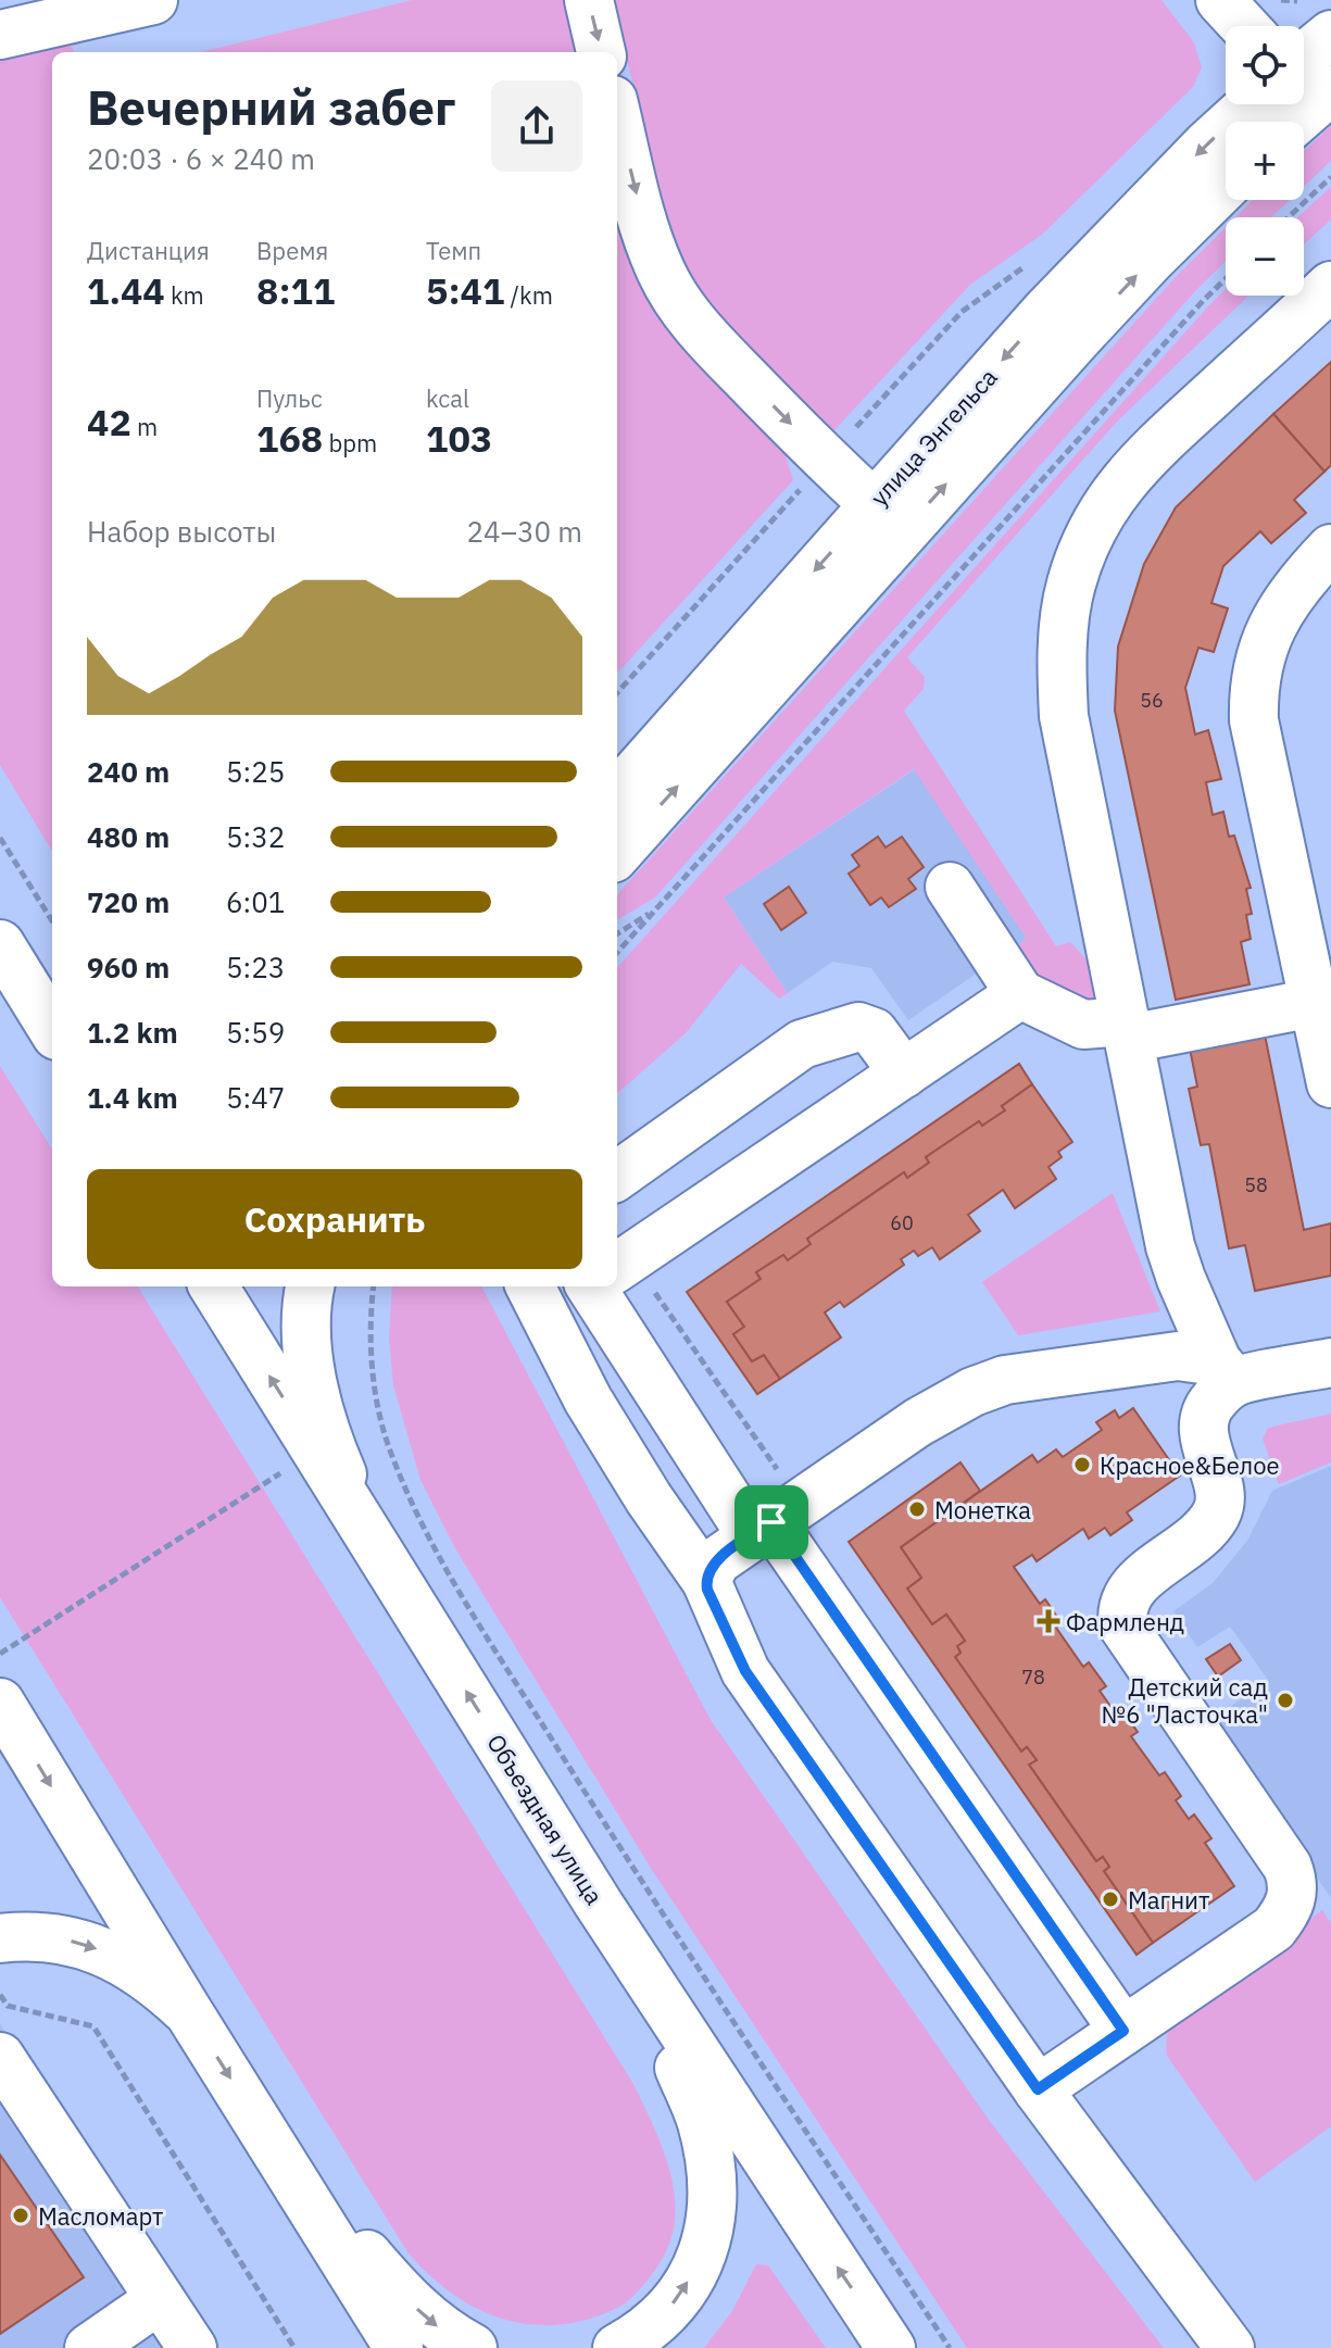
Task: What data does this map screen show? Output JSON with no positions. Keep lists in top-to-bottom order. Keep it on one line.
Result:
{"streets":{"main road":["улица Энгельса","Объездная улица"]},"places":{"other":["Красное&Белое","Монетка","Детский сад №6 \"Ласточка\"","Магнит","Масломарт"],"health":["Фармленд"]},"house_numbers":["56","58","60","78"],"page":{"map_buttons":["+","−"],"heading":["Вечерний забег","20:03 · 6 × 240 m"],"stats":[["Дистанция","1.44 km"],["Время","8:11"],["Темп","5:41 /km"],["42 m"],["Пульс","168 bpm"],["kcal","103"]],"chart":["Набор высоты","24–30 m"],"list":[{"name":"240 m","note":"5:25"},{"name":"480 m","note":"5:32"},{"name":"720 m","note":"6:01"},{"name":"960 m","note":"5:23"},{"name":"1.2 km","note":"5:59"},{"name":"1.4 km","note":"5:47"}],"buttons":"Сохранить"}}
